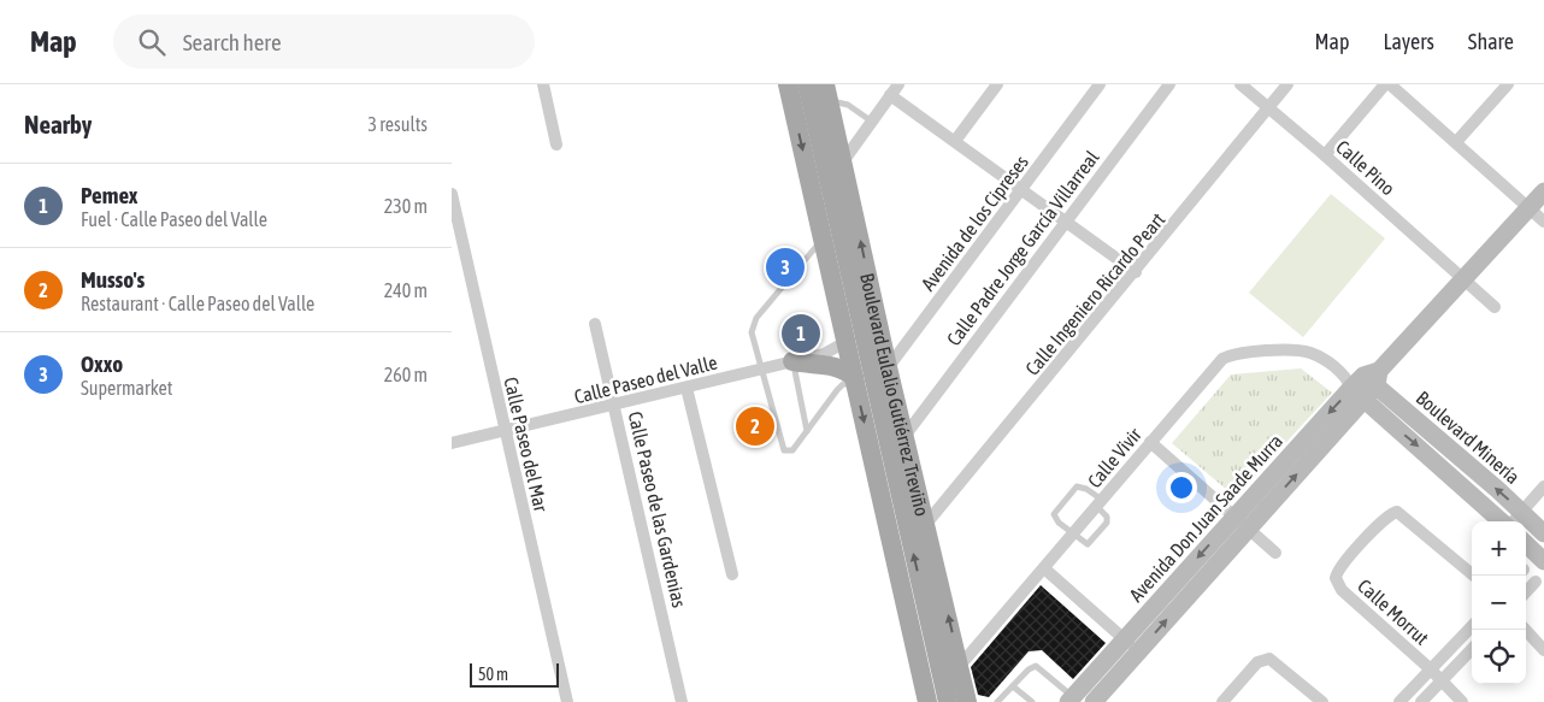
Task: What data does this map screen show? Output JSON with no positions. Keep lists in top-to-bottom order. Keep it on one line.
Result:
{"streets":{"main road":["Boulevard Eulalio Gutiérrez Treviño"],"street":["Calle Pino","Avenida de los Cipreses","Calle Padre Jorge García Villarreal","Calle Ingeniero Ricardo Peart","Calle Paseo del Valle","Boulevard Minería","Calle Paseo del Mar","Calle Vivir","Calle Paseo de las Gardenias","Avenida Don Juan Saade Murra","Calle Morrut"]},"crossings":[["Calle Pino","Calle Ingeniero Ricardo Peart"],["Calle Pino","Avenida Don Juan Saade Murra"],["Avenida de los Cipreses","Boulevard Eulalio Gutiérrez Treviño"],["Calle Padre Jorge García Villarreal","Boulevard Eulalio Gutiérrez Treviño"],["Calle Ingeniero Ricardo Peart","Boulevard Eulalio Gutiérrez Treviño"],["Calle Paseo del Valle","Boulevard Eulalio Gutiérrez Treviño"],["Calle Paseo del Valle","Calle Paseo del Mar"],["Calle Paseo del Valle","Calle Paseo de las Gardenias"],["Boulevard Eulalio Gutiérrez Treviño","Calle Vivir"],["Boulevard Minería","Calle Vivir"],["Boulevard Minería","Avenida Don Juan Saade Murra"],["Calle Vivir","Avenida Don Juan Saade Murra"]],"scale_bar":"50 m","page":{"header":"Map","search":"Search here","nav":["Map","Layers","Share"],"heading":["Nearby","3 results"],"list":[{"mark":"1","name":"Pemex","note":"Fuel · Calle Paseo del Valle","value":"230 m"},{"mark":"2","name":"Musso's","note":"Restaurant · Calle Paseo del Valle","value":"240 m"},{"mark":"3","name":"Oxxo","note":"Supermarket","value":"260 m"}],"pins":["3","1","2"],"map_buttons":["+","−"],"scale":"50 m"}}
